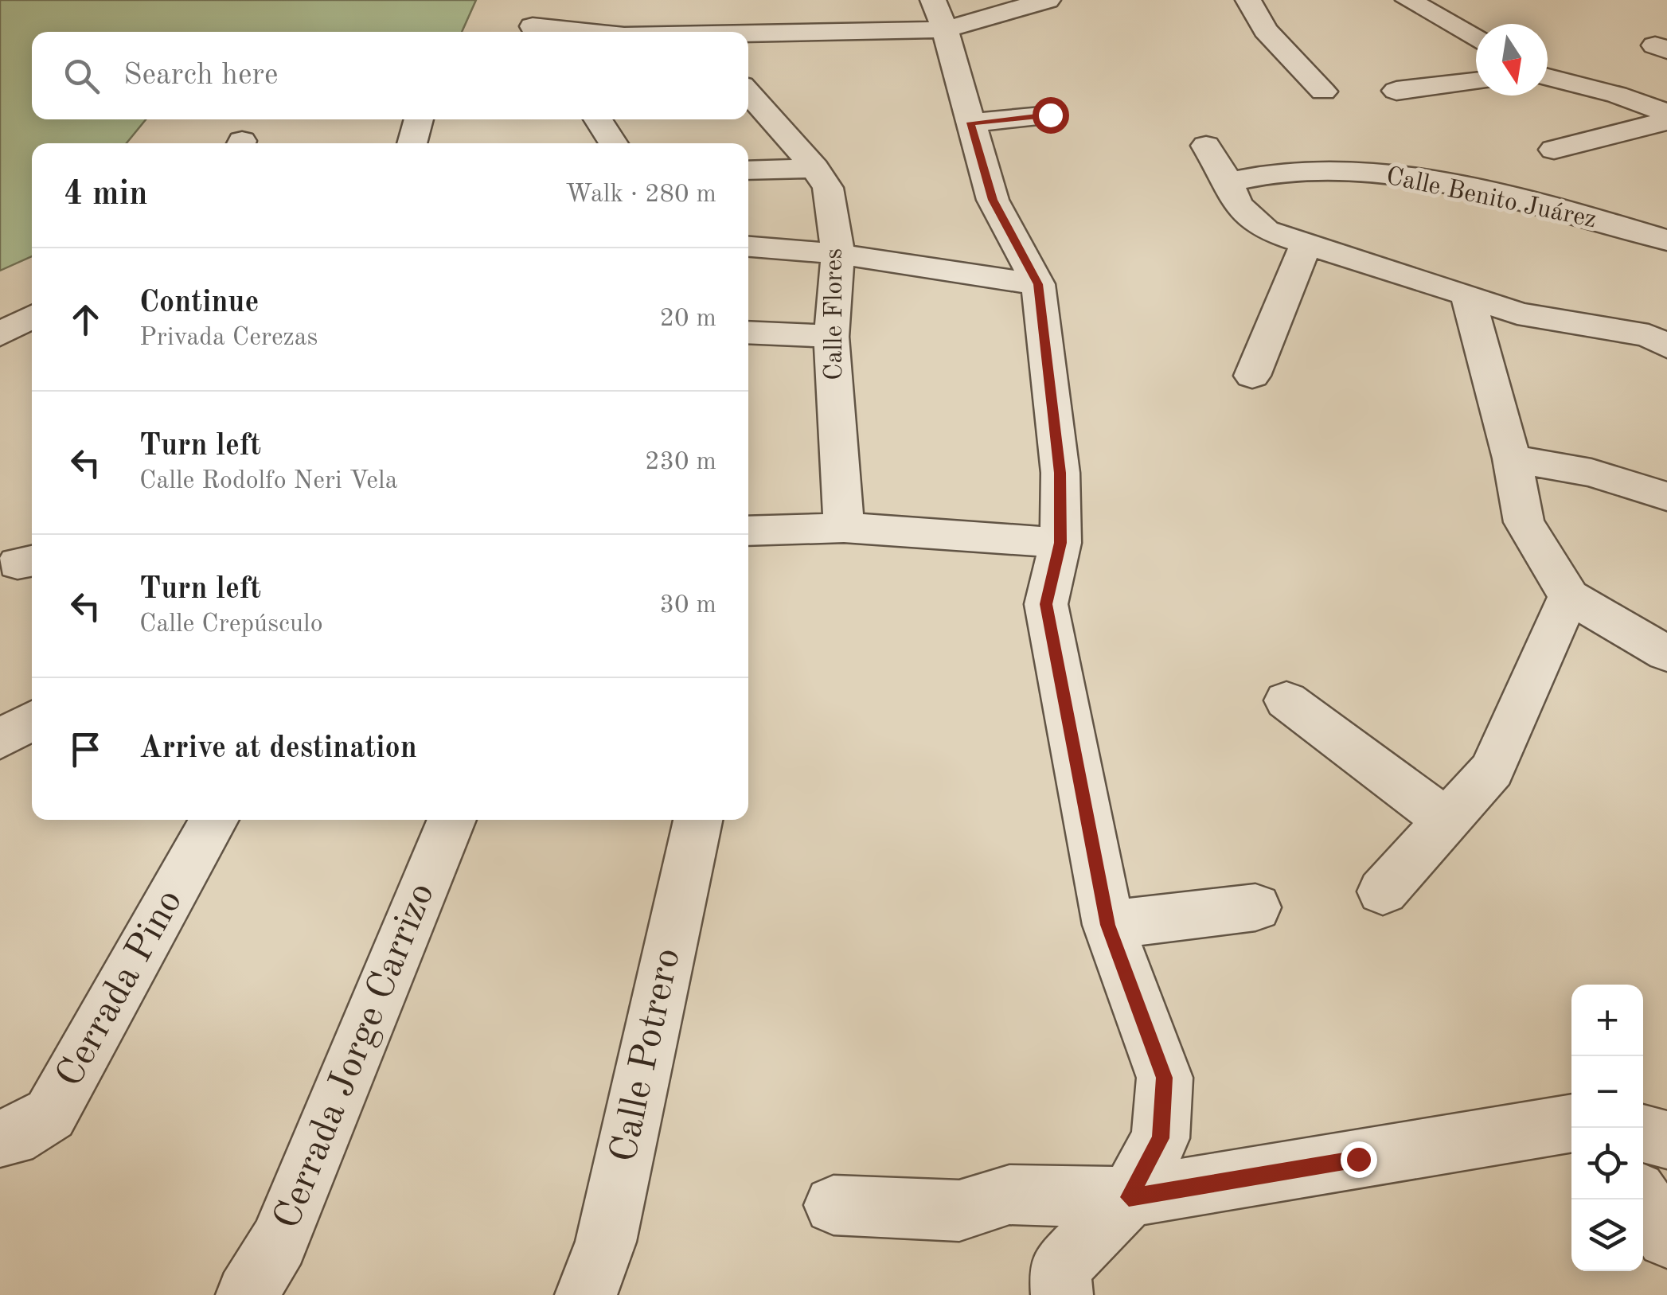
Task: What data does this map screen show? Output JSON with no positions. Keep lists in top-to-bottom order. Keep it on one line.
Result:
{"streets":{"street":["Calle Benito Juárez","Calle Flores","Cerrada Pino","Calle Potrero","Cerrada Jorge Carrizo"]},"north":"bottom","page":{"search":"Search here","heading":["4 min","Walk · 280 m"],"list":[["Continue","Privada Cerezas","20 m"],["Turn left","Calle Rodolfo Neri Vela","230 m"],["Turn left","Calle Crepúsculo","30 m"],"Arrive at destination"],"map_buttons":["+","−"]}}
